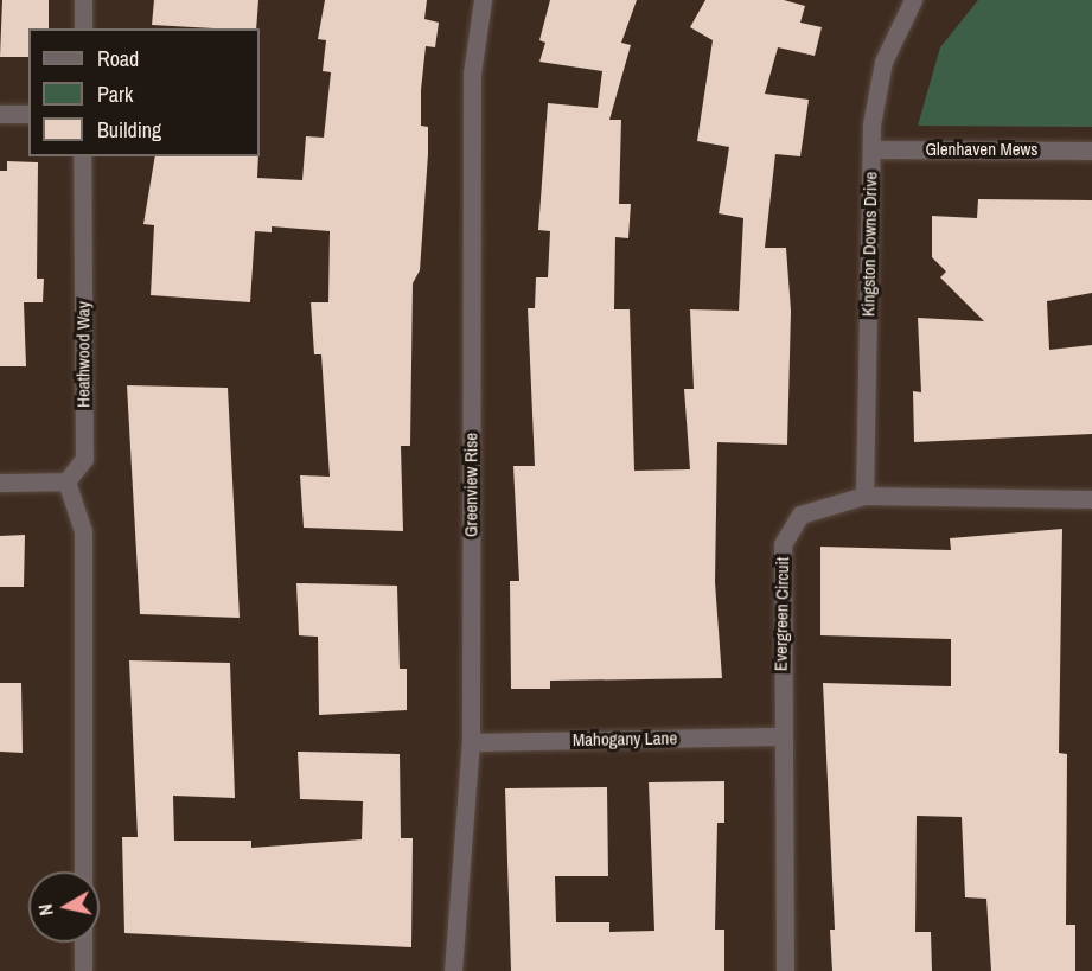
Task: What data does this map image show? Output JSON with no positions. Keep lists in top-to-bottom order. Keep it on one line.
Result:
{"streets":{"street":["Glenhaven Mews","Kingston Downs Drive","Heathwood Way","Greenview Rise","Evergreen Circuit","Mahogany Lane"]},"crossings":[["Glenhaven Mews","Kingston Downs Drive"],["Kingston Downs Drive","Evergreen Circuit"],["Greenview Rise","Mahogany Lane"],["Evergreen Circuit","Mahogany Lane"]],"legend":["Road","Park","Building"],"north":"left"}
